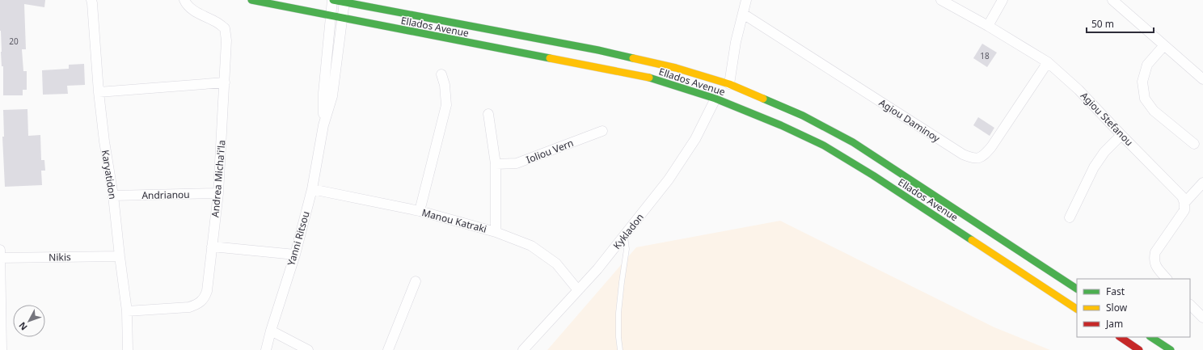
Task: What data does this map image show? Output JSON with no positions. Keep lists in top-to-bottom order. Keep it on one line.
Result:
{"streets":{"main road":["Ellados Avenue"],"street":["Agiou Stefanou","Agiou Daminoy","Ioliou Vern","Karyatidon","Andrea Micha'i'la","Andrianou","Manou Katraki","Kykladon","Yanni Ritsou","Nikis"]},"crossings":[["Ellados Avenue","Kykladon"],["Ellados Avenue","Yanni Ritsou"],["Agiou Stefanou","Agiou Daminoy"],["Karyatidon","Andrea Micha'i'la"],["Karyatidon","Andrianou"],["Karyatidon","Nikis"],["Andrea Micha'i'la","Andrianou"],["Manou Katraki","Kykladon"],["Manou Katraki","Yanni Ritsou"]],"house_numbers":["20","18"],"legend":["Fast","Slow","Jam"],"scale_bar":"50 m","north":"bottom left"}
